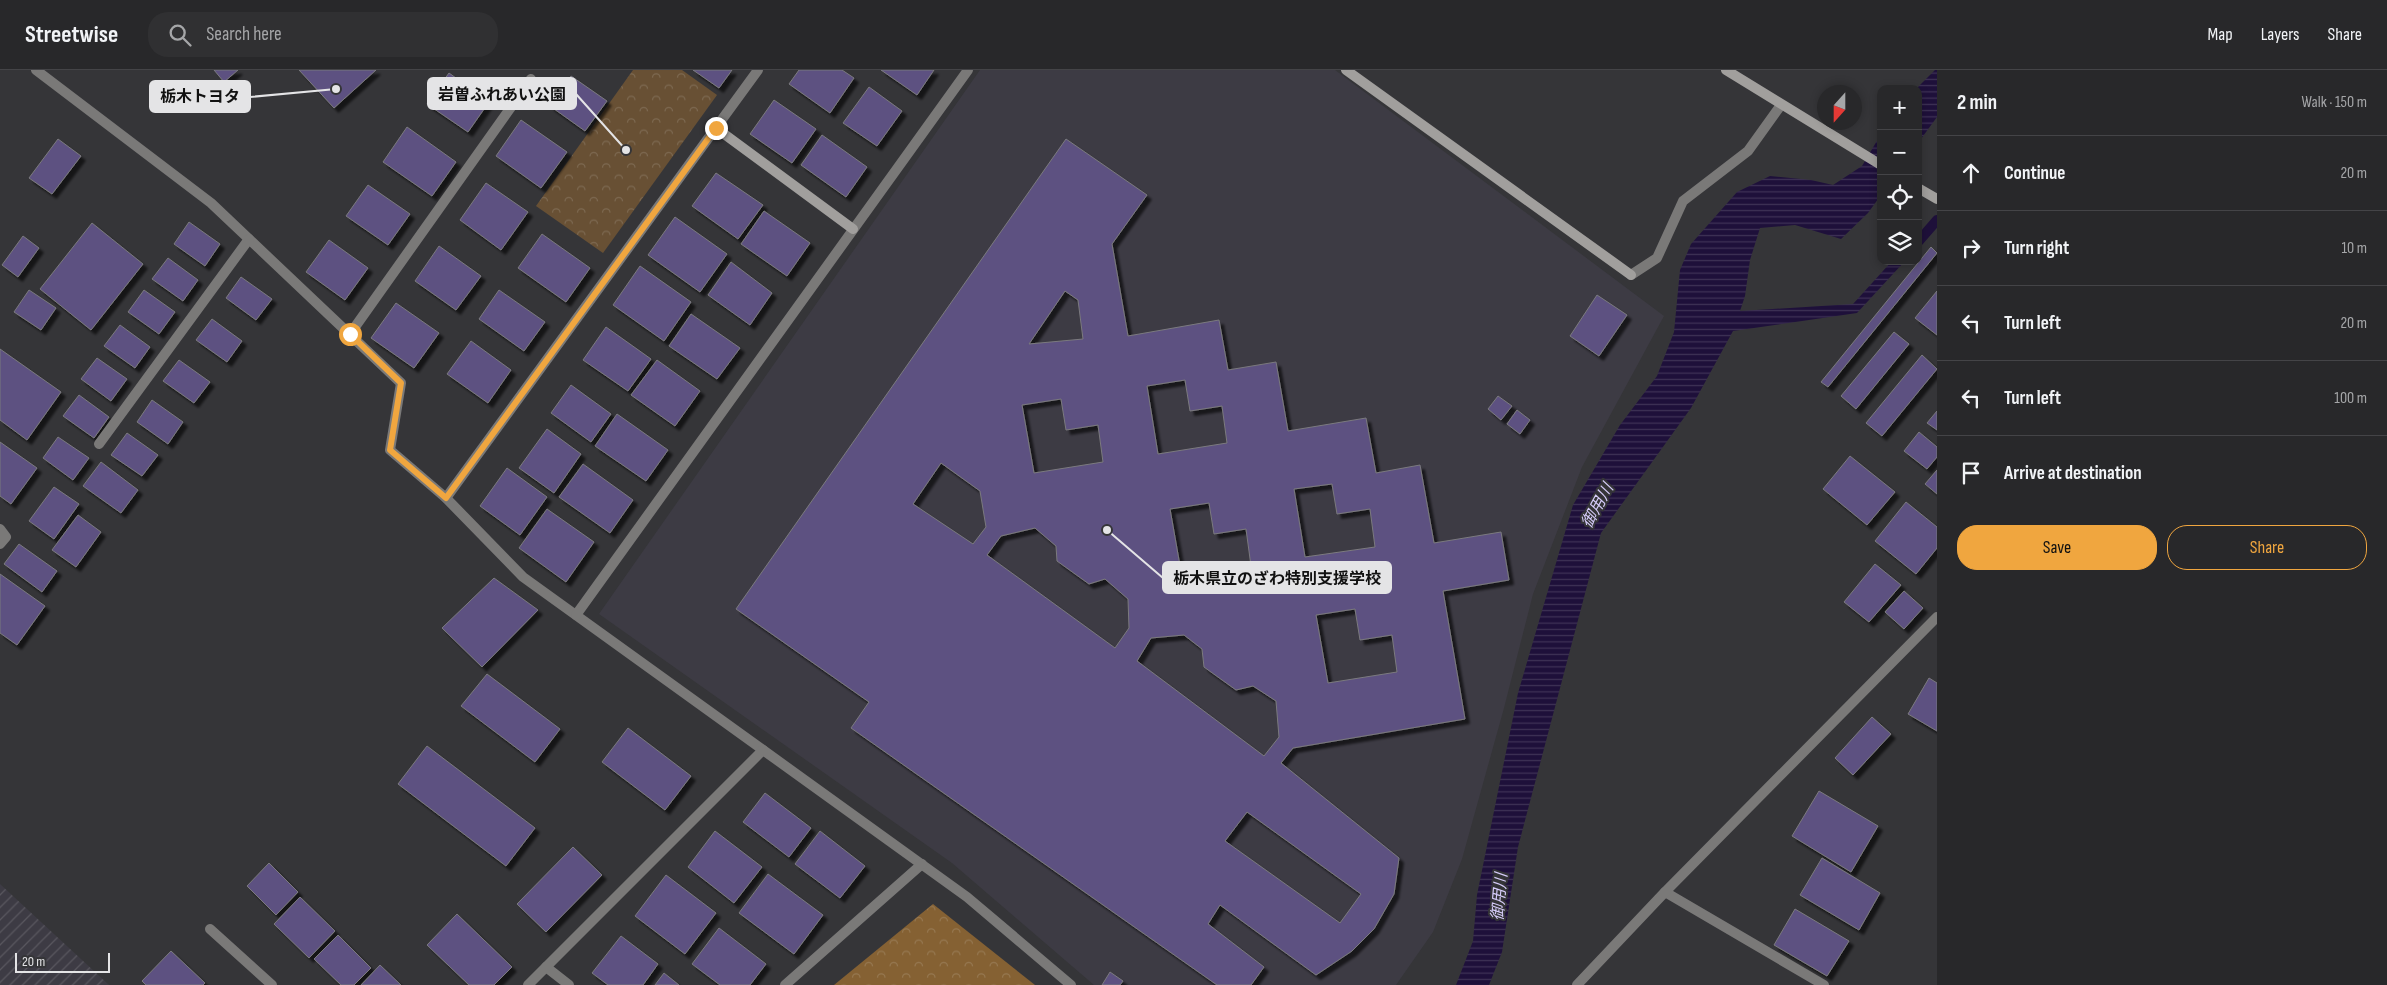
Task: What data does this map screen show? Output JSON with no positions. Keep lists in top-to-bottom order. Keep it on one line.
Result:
{"water":["御用川"],"places":["栃木トヨタ","岩曽ふれあい公園","栃木県立のざわ特別支援学校"],"scale_bar":"20 m","north":"bottom","page":{"header":"Streetwise","search":"Search here","nav":["Map","Layers","Share"],"heading":["2 min","Walk · 150 m"],"map_buttons":["+","−"],"list":[["Continue","20 m"],["Turn right","10 m"],["Turn left","20 m"],["Turn left","100 m"],"Arrive at destination"],"buttons":["Save","Share"],"scale":"20 m"}}
